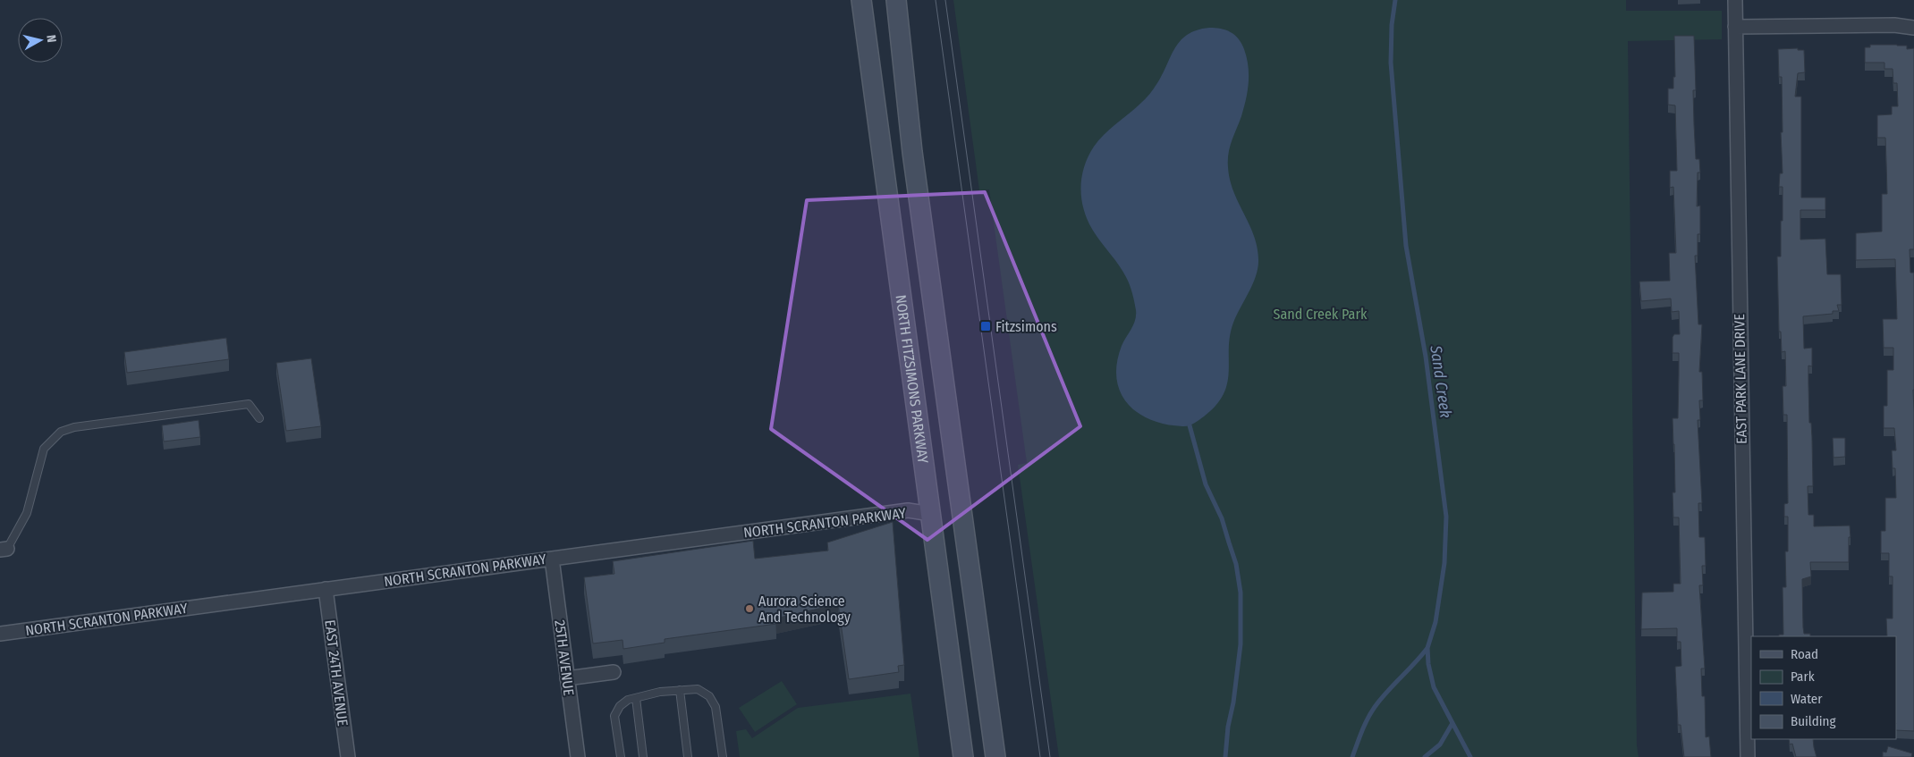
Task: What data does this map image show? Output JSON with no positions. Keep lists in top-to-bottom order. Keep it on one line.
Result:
{"streets":{"main road":["NORTH FITZSIMONS PARKWAY"],"street":["EAST PARK LANE DRIVE","NORTH SCRANTON PARKWAY","25TH AVENUE","EAST 24TH AVENUE"]},"crossings":[["NORTH FITZSIMONS PARKWAY","NORTH SCRANTON PARKWAY"],["NORTH SCRANTON PARKWAY","25TH AVENUE"],["NORTH SCRANTON PARKWAY","EAST 24TH AVENUE"]],"water":["Sand Creek"],"parks":["Sand Creek Park"],"places":{"transit":["Fitzsimons"],"other":["Aurora Science And Technology"]},"legend":["Road","Park","Water","Building"],"north":"right"}
